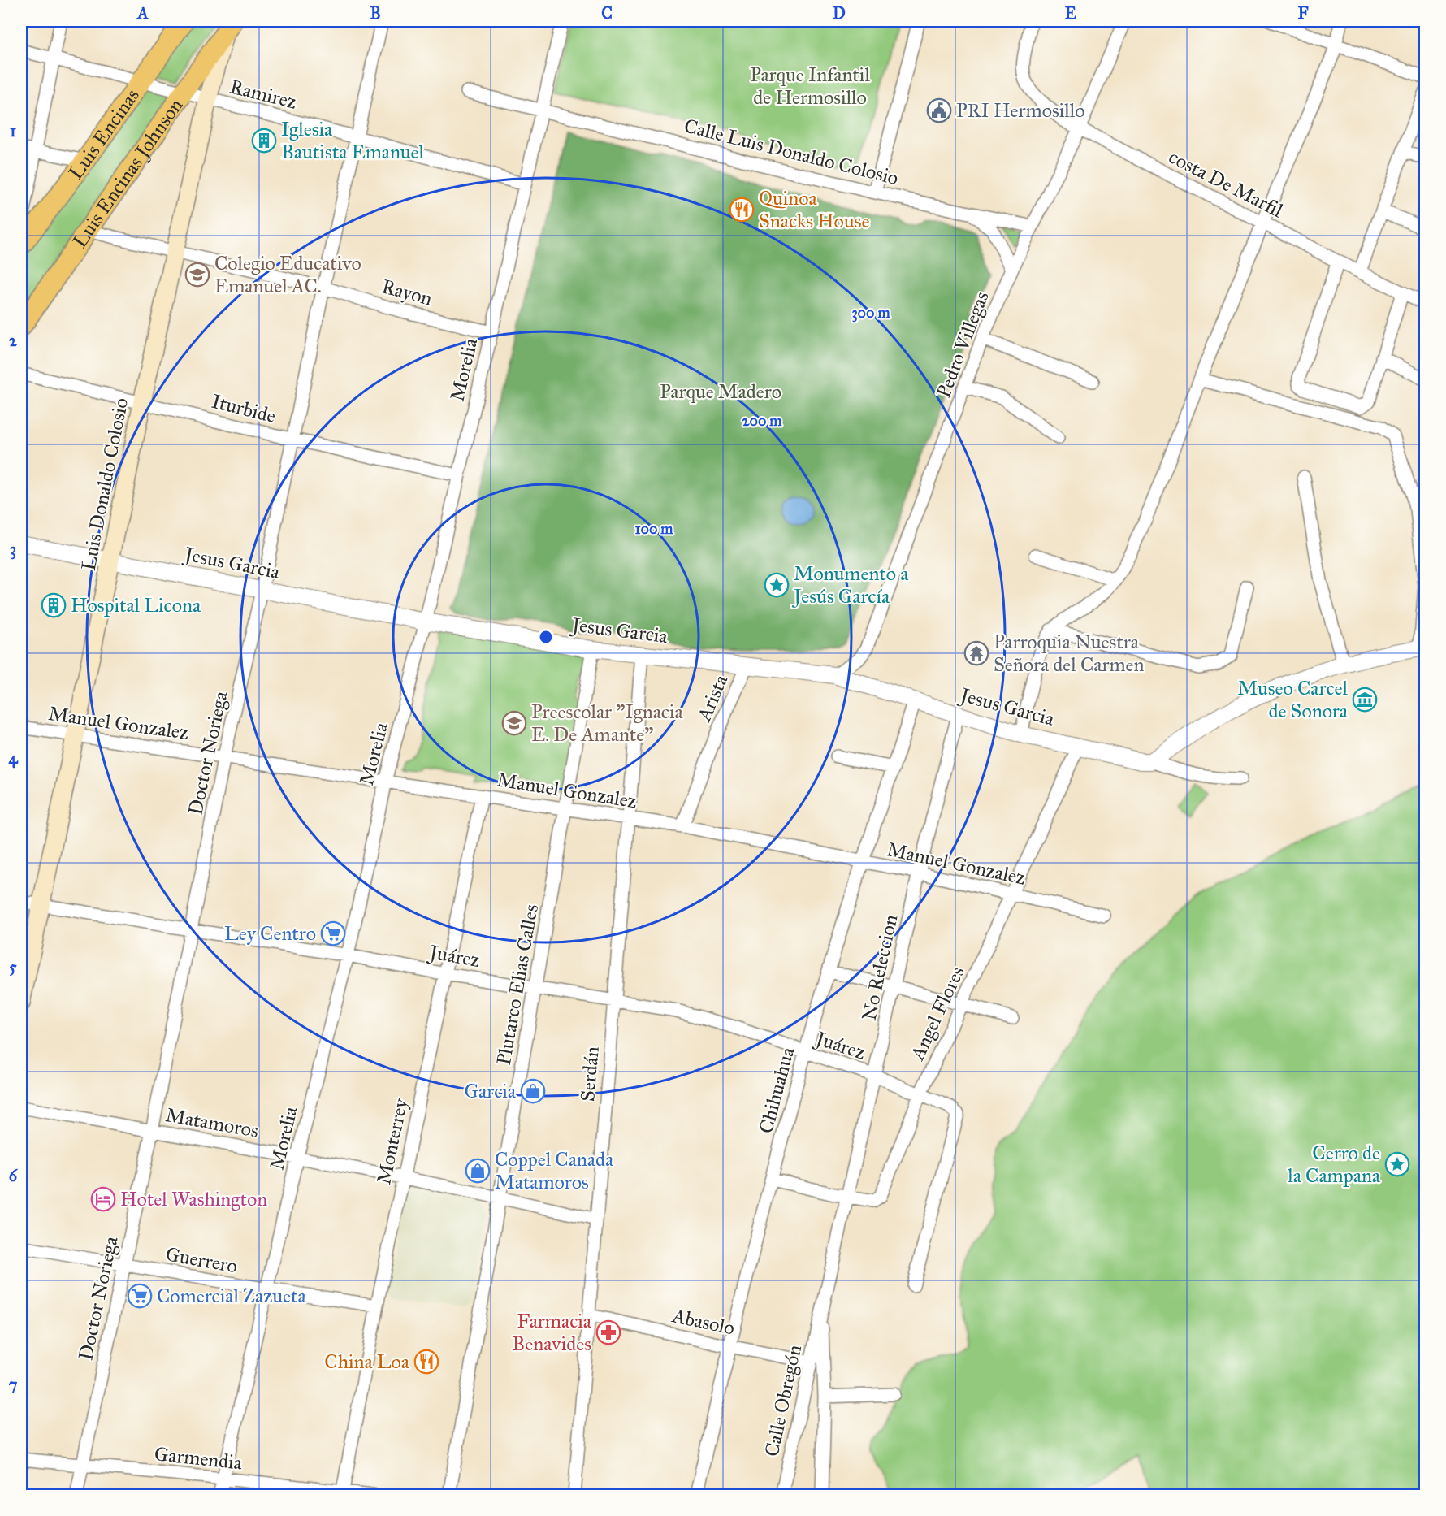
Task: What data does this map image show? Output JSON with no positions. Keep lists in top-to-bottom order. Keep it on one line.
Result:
{"streets":{"main road":["Luis Encinas","Luis Encinas Johnson","Luis Donaldo Colosio"],"street":["Ramirez","Calle Luis Donaldo Colosio","costa De Marfil","Rayon","Pedro Villegas","Morelia","Iturbide","Jesus Garcia","Arista","Manuel Gonzalez","Doctor Noriega","Juárez","No Releccion","Plutarco Elias Calles","Angel Flores","Serdán","Chihuahua","Matamoros","Monterrey","Guerrero","Abasolo","Calle Obregón","Garmendia"]},"crossings":[["Ramirez","Luis Encinas"],["Ramirez","Luis Encinas Johnson"],["Ramirez","Morelia"],["Ramirez","Luis Donaldo Colosio"],["Ramirez","Doctor Noriega"],["Calle Luis Donaldo Colosio","Pedro Villegas"],["Calle Luis Donaldo Colosio","Morelia"],["Luis Encinas Johnson","Rayon"],["Luis Encinas Johnson","Luis Donaldo Colosio"],["costa De Marfil","Pedro Villegas"],["Rayon","Morelia"],["Rayon","Luis Donaldo Colosio"],["Rayon","Doctor Noriega"],["Pedro Villegas","Jesus Garcia"],["Morelia","Iturbide"],["Morelia","Jesus Garcia"],["Morelia","Manuel Gonzalez"],["Morelia","Juárez"],["Morelia","Matamoros"],["Morelia","Guerrero"],["Morelia","Garmendia"],["Iturbide","Luis Donaldo Colosio"],["Iturbide","Doctor Noriega"],["Luis Donaldo Colosio","Jesus Garcia"],["Luis Donaldo Colosio","Manuel Gonzalez"],["Luis Donaldo Colosio","Juárez"],["Jesus Garcia","Arista"],["Jesus Garcia","Doctor Noriega"],["Jesus Garcia","No Releccion"],["Jesus Garcia","Plutarco Elias Calles"],["Jesus Garcia","Angel Flores"],["Jesus Garcia","Serdán"],["Jesus Garcia","Chihuahua"],["Arista","Manuel Gonzalez"],["Manuel Gonzalez","Doctor Noriega"],["Manuel Gonzalez","No Releccion"],["Manuel Gonzalez","Plutarco Elias Calles"],["Manuel Gonzalez","Angel Flores"],["Manuel Gonzalez","Serdán"],["Manuel Gonzalez","Chihuahua"],["Manuel Gonzalez","Monterrey"],["Doctor Noriega","Juárez"],["Doctor Noriega","Matamoros"],["Doctor Noriega","Guerrero"],["Doctor Noriega","Garmendia"],["Juárez","No Releccion"],["Juárez","Plutarco Elias Calles"],["Juárez","Angel Flores"],["Juárez","Serdán"],["Juárez","Chihuahua"],["Juárez","Monterrey"],["No Releccion","Angel Flores"],["No Releccion","Calle Obregón"],["Plutarco Elias Calles","Matamoros"],["Angel Flores","Chihuahua"],["Serdán","Matamoros"],["Serdán","Abasolo"],["Chihuahua","Abasolo"],["Matamoros","Monterrey"],["Monterrey","Guerrero"],["Monterrey","Garmendia"],["Abasolo","Calle Obregón"]],"parks":["Parque Infantil de Hermosillo","Parque Madero"],"places":{"public building":["PRI Hermosillo"],"building":["Iglesia Bautista Emanuel","Hospital Licona"],"restaurant":["Quinoa Snacks House","China Loa"],"school or university":["Colegio Educativo Emanuel AC.","Preescolar \"Ignacia E. De Amante\""],"place":["Monumento a Jesús García","Cerro de la Campana"],"temple":["Parroquia Nuestra Señora del Carmen"],"museum":["Museo Carcel de Sonora"],"supermarket":["Ley Centro","Comercial Zazueta"],"shop":["Garcia","Coppel Canada Matamoros"],"hotel":["Hotel Washington"],"pharmacy":["Farmacia Benavides"]},"grid":{"columns":["A","B","C","D","E","F"],"rows":["1","2","3","4","5","6","7"]},"rings":["300 m","200 m","100 m"]}
